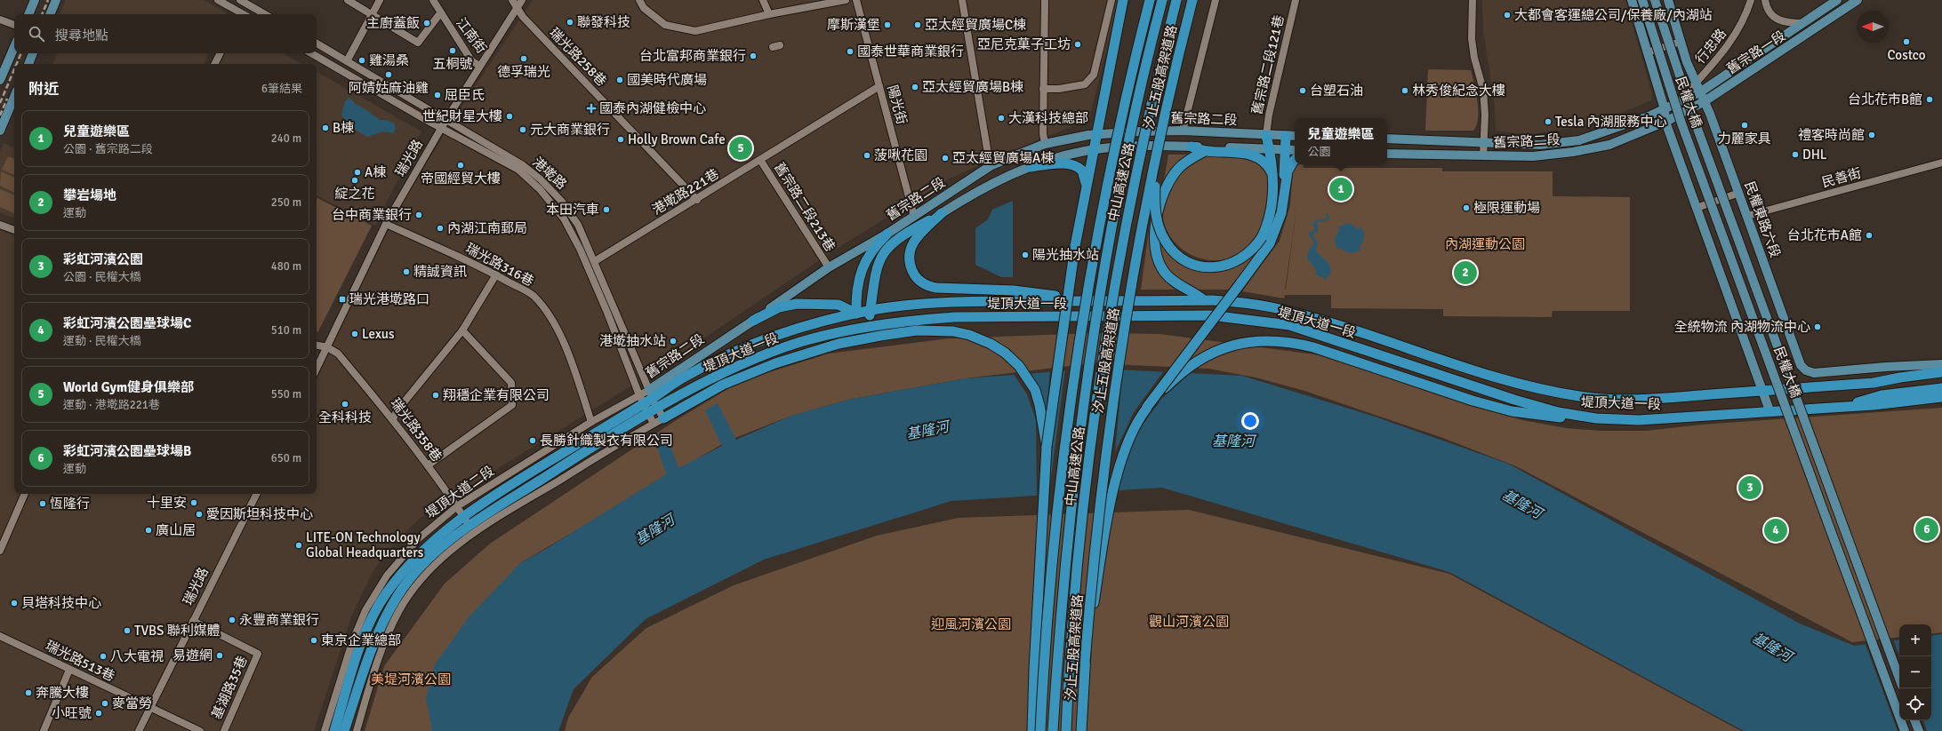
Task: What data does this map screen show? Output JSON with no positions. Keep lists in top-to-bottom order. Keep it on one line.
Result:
{"streets":{"highway":["汐止五股高架道路","中山高速公路","堤頂大道一段","堤頂大道二段"],"main road":["舊宗路一段","民權大橋","舊宗路二段","民權東路六段"],"street":["江南街","行忠路","瑞光路258巷","舊宗路二段121巷","陽光街","瑞光路","港墘路","民善街","港墘路221巷","舊宗路二段213巷","瑞光路316巷","瑞光路358巷","瑞光路513巷","基湖路35巷"]},"crossings":[["江南街","瑞光路"],["行忠路","舊宗路一段"],["行忠路","民權東路六段"],["舊宗路一段","舊宗路二段"],["舊宗路一段","民權東路六段"],["瑞光路258巷","瑞光路"],["瑞光路258巷","港墘路221巷"],["舊宗路二段121巷","舊宗路二段"],["陽光街","舊宗路二段"],["陽光街","港墘路221巷"],["舊宗路二段","港墘路"],["舊宗路二段","舊宗路二段213巷"],["舊宗路二段","堤頂大道一段"],["舊宗路二段","堤頂大道二段"],["瑞光路","港墘路"],["瑞光路","瑞光路316巷"],["瑞光路","瑞光路358巷"],["瑞光路","瑞光路513巷"],["瑞光路","基湖路35巷"],["港墘路","港墘路221巷"],["港墘路","堤頂大道一段"],["港墘路","堤頂大道二段"],["民善街","民權東路六段"],["港墘路221巷","舊宗路二段213巷"],["瑞光路316巷","堤頂大道二段"],["堤頂大道一段","堤頂大道二段"],["瑞光路358巷","堤頂大道二段"]],"water":["基隆河"],"parks":["內湖運動公園","觀山河濱公園","迎風河濱公園","美堤河濱公園"],"places":{"other":["大都會客運總公司/保養廠/內湖站","聯發科技","主廚蓋飯","摩斯漢堡","亞太經貿廣場C棟","Costco","亞尼克菓子工坊","五桐號","國泰世華商業銀行","台北富邦商業銀行","德孚瑞光","雞湯桑","阿婧姑麻油雞","國美時代廣場","亞太經貿廣場B棟","台塑石油","林秀俊紀念大樓","屈臣氏","台北花市B館","世紀財星大樓","大漢科技總部","Tesla 內湖服務中心","力麗家具","B棟","元大商業銀行","禮客時尚館","Holly Brown Cafe","DHL","菠啾花園","亞太經貿廣場A棟","帝國經貿大樓","A棟","綻之花","極限運動場","本田汽車","台中商業銀行","內湖江南郵局","台北花市A館","陽光抽水站","精誠資訊","全統物流 內湖物流中心","Lexus","港墘抽水站","翔穩企業有限公司","全科科技","長勝針織製衣有限公司","十里安","恆隆行","愛因斯坦科技中心","廣山居","LITE-ON Technology Global Headquarters","貝塔科技中心","永豐商業銀行","TVBS 聯利媒體","東京企業總部","易遊網","八大電視","奔騰大樓","麥當勞","小旺號"],"health":["國泰內湖健檢中心"],"transit":["瑞光港墘路口"]},"north":"left","page":{"search":"搜尋地點","heading":["附近","6筆結果"],"list":[{"mark":"1","name":"兒童遊樂區","note":"公園 · 舊宗路二段","value":"240 m"},{"mark":"2","name":"攀岩場地","note":"運動","value":"250 m"},{"mark":"3","name":"彩虹河濱公園","note":"公園 · 民權大橋","value":"480 m"},{"mark":"4","name":"彩虹河濱公園壘球場C","note":"運動 · 民權大橋","value":"510 m"},{"mark":"5","name":"World Gym健身俱樂部","note":"運動 · 港墘路221巷","value":"550 m"},{"mark":"6","name":"彩虹河濱公園壘球場B","note":"運動","value":"650 m"}],"popup":["兒童遊樂區","公園"],"pins":["5","1","2","3","6","4"],"map_buttons":["+","−"]}}
